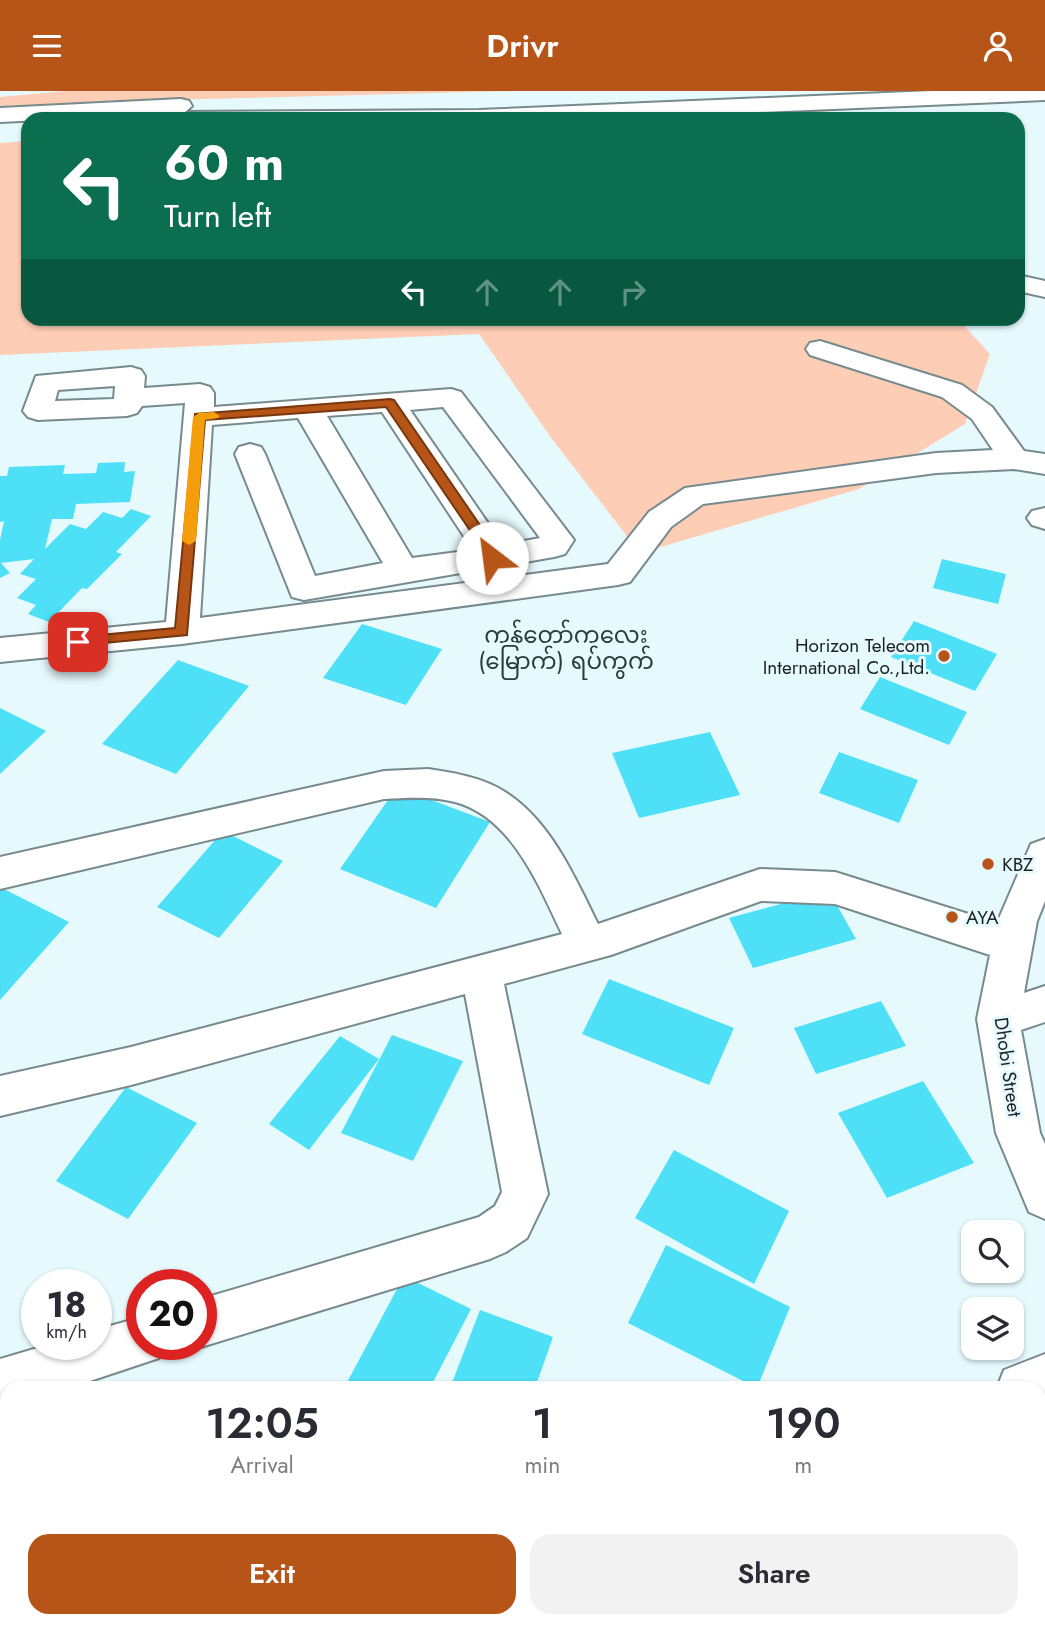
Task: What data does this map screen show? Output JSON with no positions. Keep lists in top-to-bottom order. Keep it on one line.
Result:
{"streets":{"street":["Dhobi Street"]},"districts":["ကန်တော်ကလေး (မြောက်) ရပ်ကွက်"],"places":["Horizon Telecom International Co.,Ltd.","KBZ","AYA"],"page":{"header":"Drivr","turn":["60 m","Turn left"],"speed":"18 km/h","limit":"20","eta":["12:05","Arrival","1","min","190","m"],"buttons":["Exit","Share"]}}
